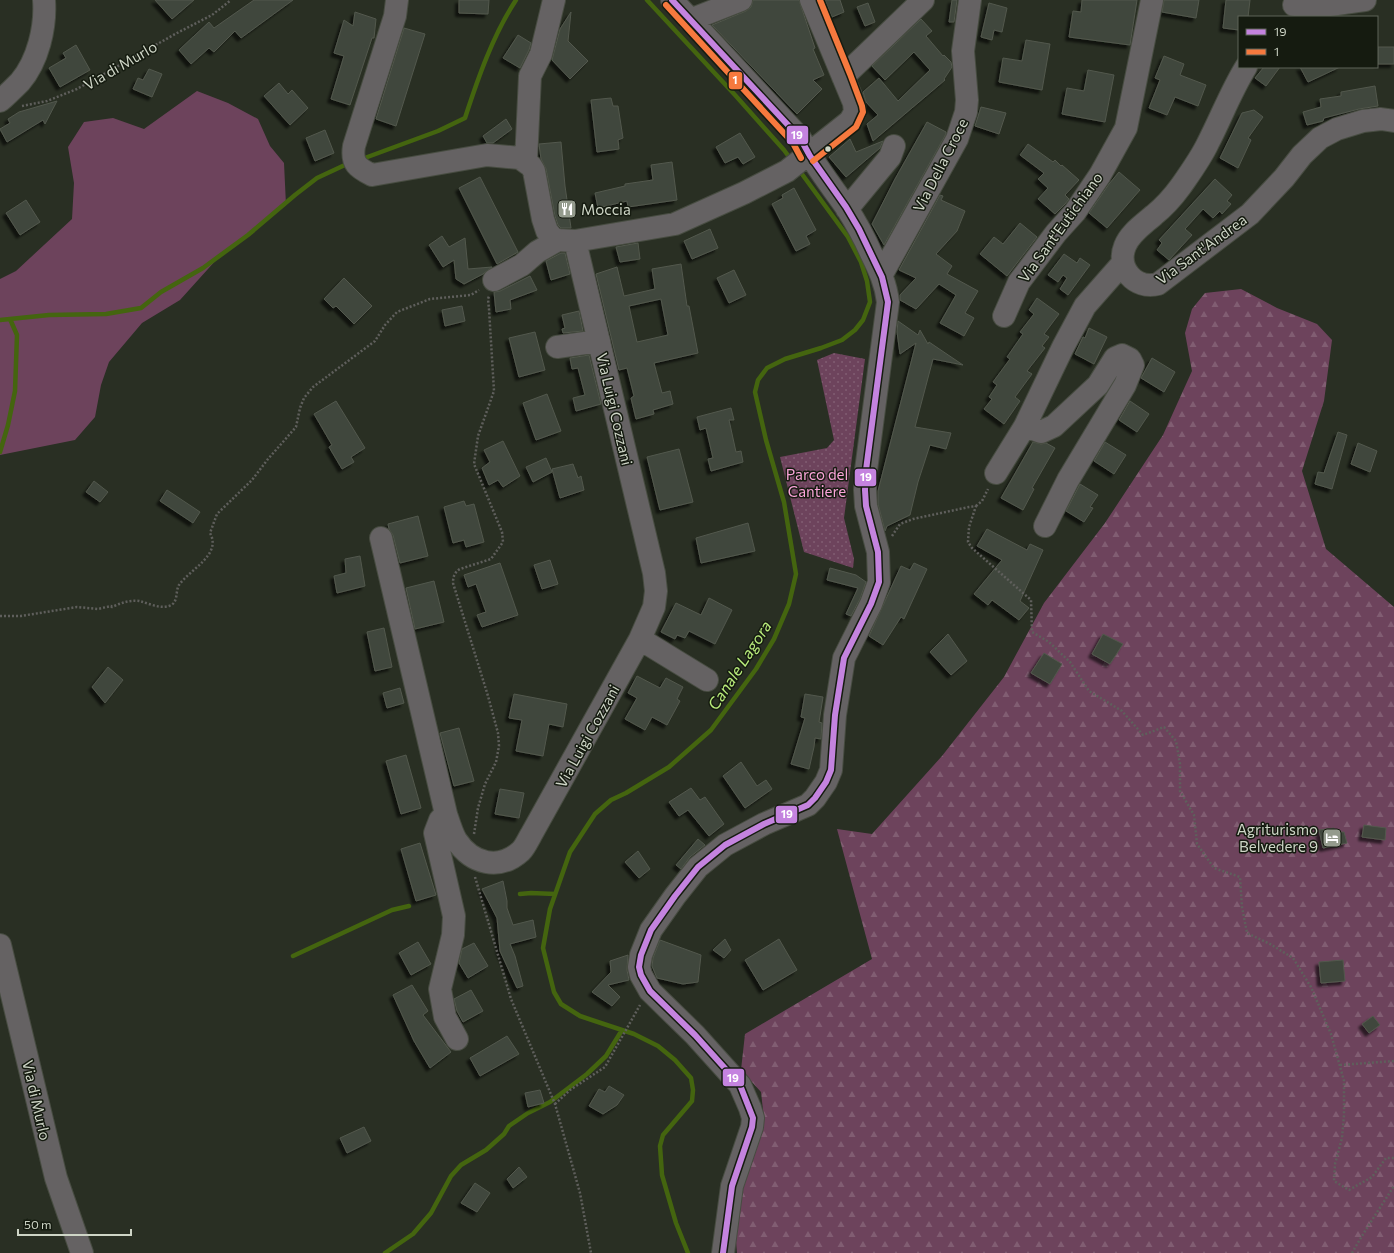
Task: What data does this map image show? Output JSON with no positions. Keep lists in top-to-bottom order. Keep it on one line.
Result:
{"streets":{"street":["Via di Murlo","Via Della Croce","Via Sant'Eutichiano","Via Sant'Andrea","Via Luigi Cozzani"]},"water":["Canale Lagora"],"parks":["Parco del Cantiere"],"places":{"restaurant":["Moccia"],"hotel":["Agriturismo Belvedere 9"]},"lines":["transit line 19","transit line 1"],"legend":["19","1"],"scale_bar":"50 m"}
